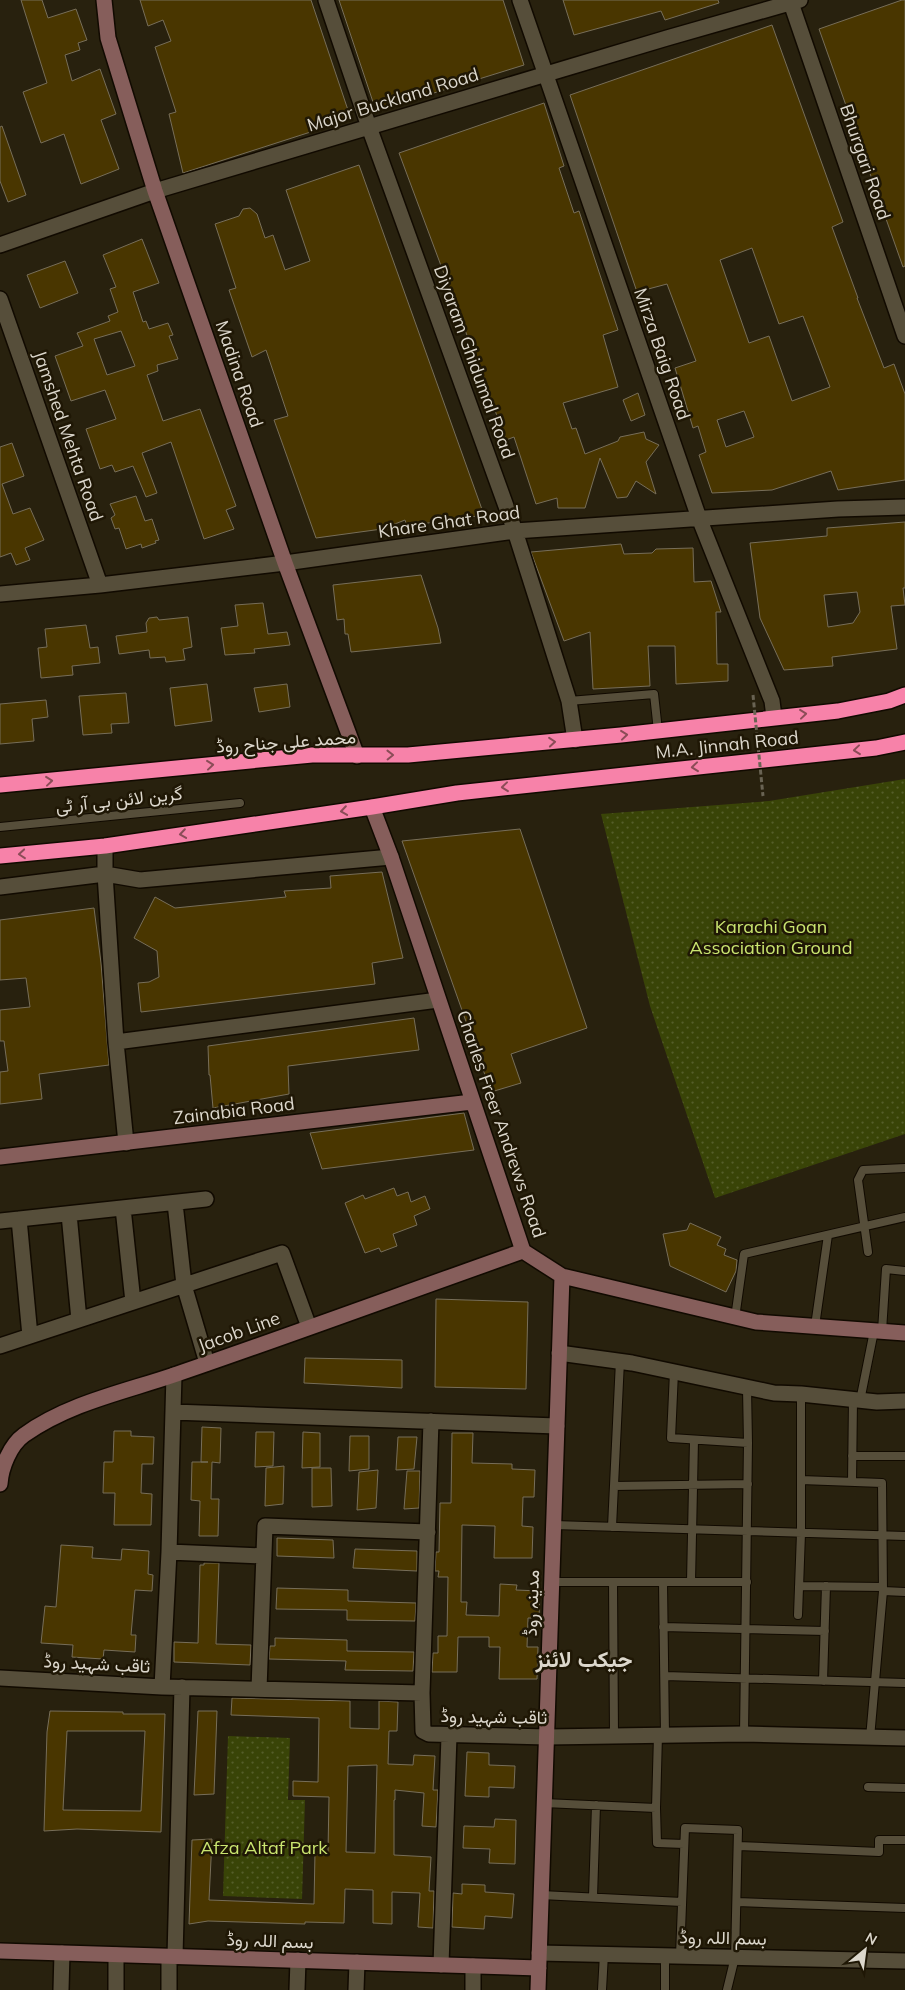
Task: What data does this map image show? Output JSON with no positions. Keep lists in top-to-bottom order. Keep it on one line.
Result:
{"streets":{"highway":["محمد علی جناح روڈ","M.A. Jinnah Road"],"street":["Major Buckland Road","Bhurgari Road","Mirza Baig Road","Diyaram Ghidumal Road","Madina Road","Jamshed Mehta Road","Khare Ghat Road","Zainabia Road","Charles Freer Andrews Road","Jacob Line","مدینہ روڈ","ثاقب شہید روڈ","بسم اللہ روڈ"],"lane":["گرین لائن بی آر ٹی"]},"crossings":[["Major Buckland Road","Bhurgari Road"],["Major Buckland Road","Mirza Baig Road"],["Major Buckland Road","Diyaram Ghidumal Road"],["Major Buckland Road","Madina Road"],["Mirza Baig Road","Khare Ghat Road"],["Mirza Baig Road","M.A. Jinnah Road"],["Diyaram Ghidumal Road","Khare Ghat Road"],["Diyaram Ghidumal Road","محمد علی جناح روڈ"],["Diyaram Ghidumal Road","M.A. Jinnah Road"],["Madina Road","Khare Ghat Road"],["Madina Road","محمد علی جناح روڈ"],["Jamshed Mehta Road","Khare Ghat Road"],["محمد علی جناح روڈ","M.A. Jinnah Road"],["M.A. Jinnah Road","Charles Freer Andrews Road"],["Zainabia Road","Charles Freer Andrews Road"],["Charles Freer Andrews Road","Jacob Line"],["Charles Freer Andrews Road","مدینہ روڈ"],["مدینہ روڈ","ثاقب شہید روڈ"],["مدینہ روڈ","بسم اللہ روڈ"]],"districts":["جیکب لائنز"],"parks":["Karachi Goan Association Ground","Afza Altaf Park"],"north":"top right"}
